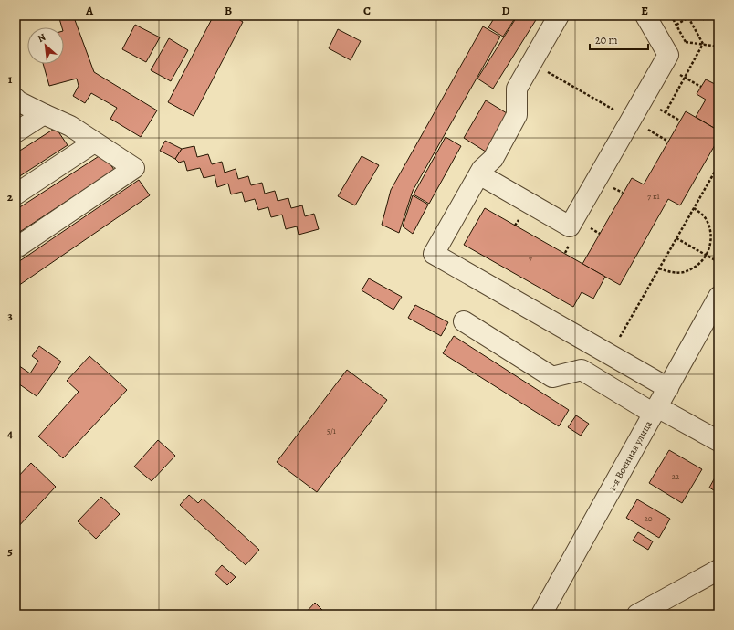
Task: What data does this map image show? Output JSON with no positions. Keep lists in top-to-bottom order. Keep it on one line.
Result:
{"streets":{"street":["1-я Военная улица"]},"house_numbers":["7 к1","7","5/1","22","20"],"scale_bar":"20 m","north":"top left","grid":{"columns":["A","B","C","D","E"],"rows":["1","2","3","4","5"]}}
